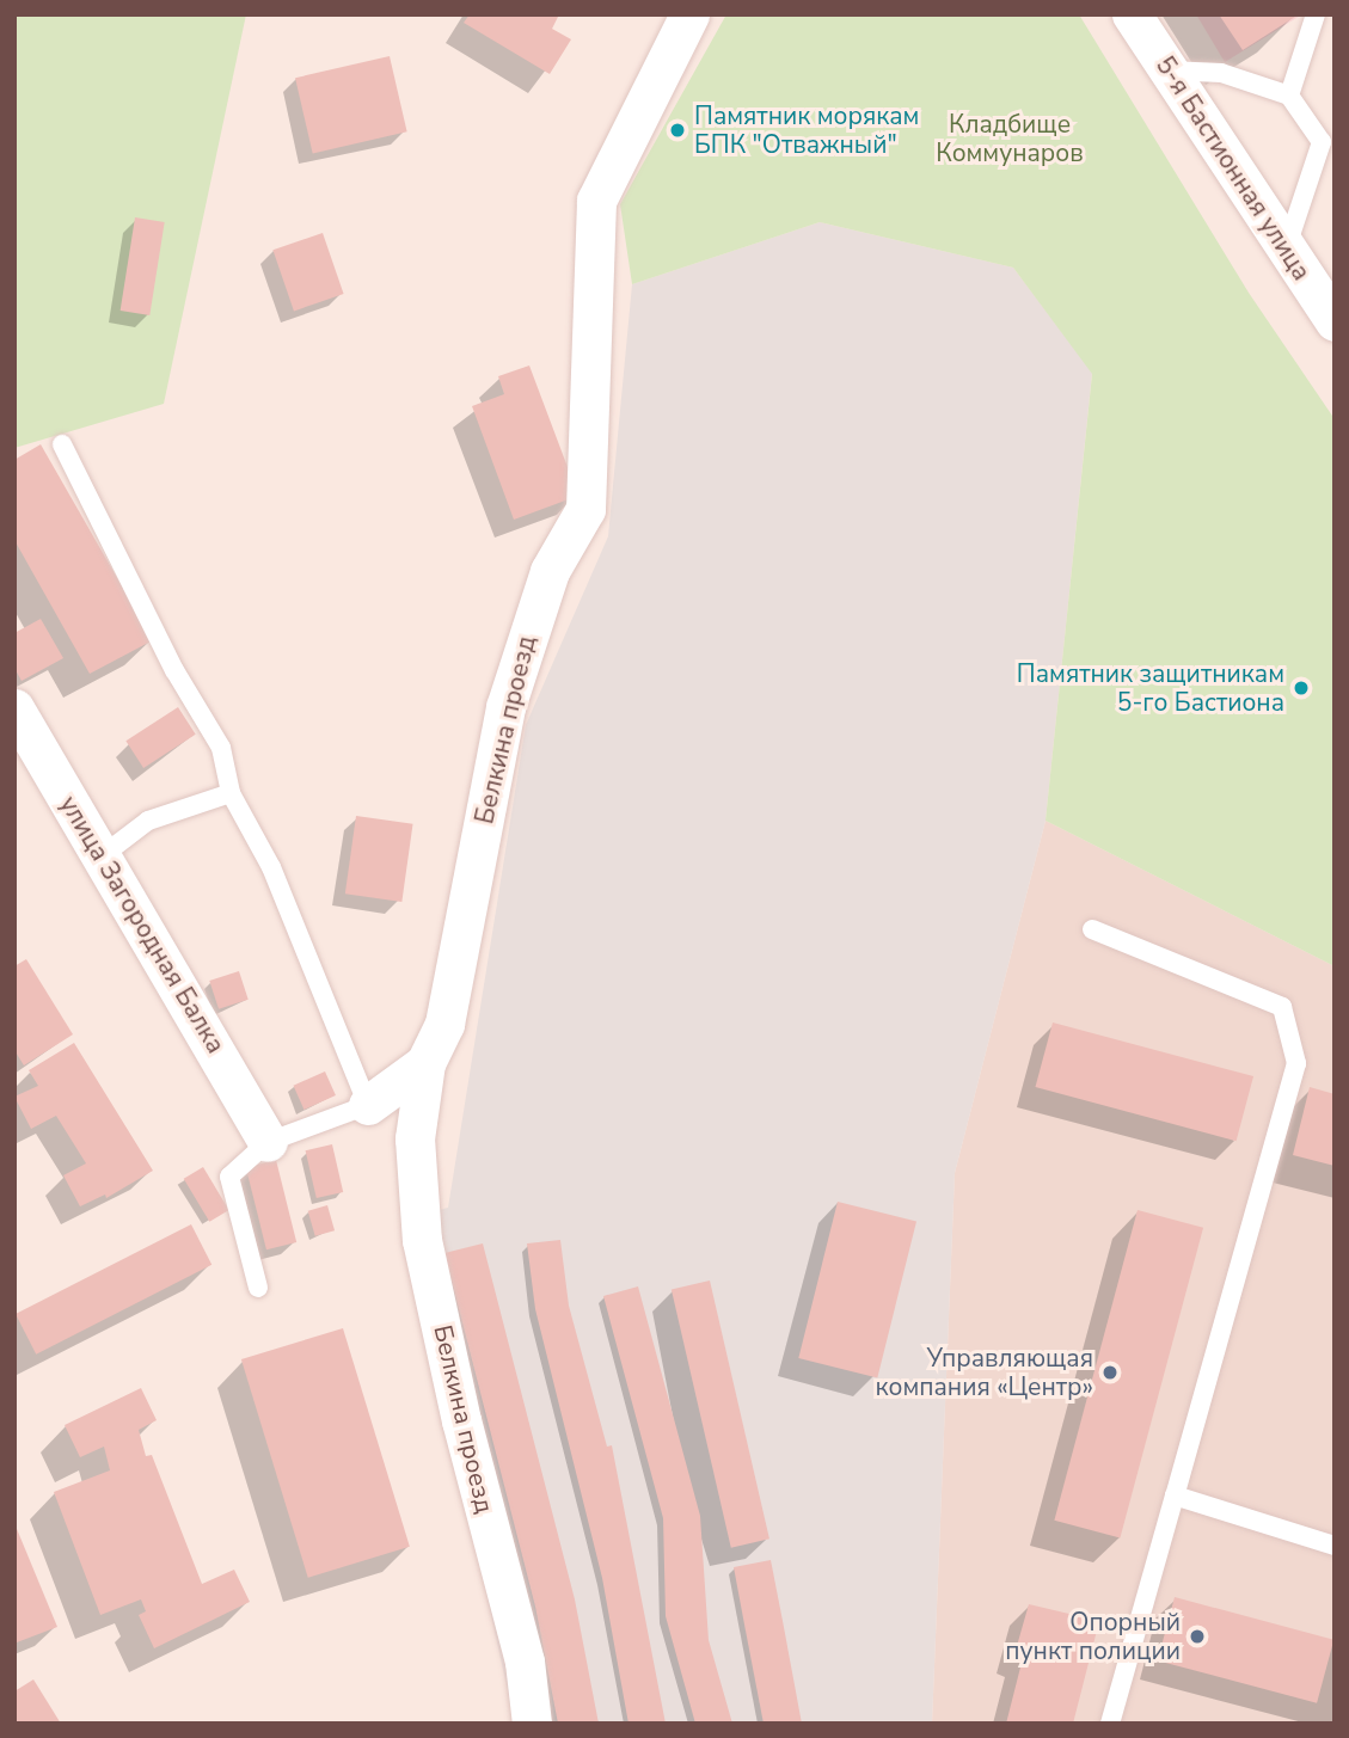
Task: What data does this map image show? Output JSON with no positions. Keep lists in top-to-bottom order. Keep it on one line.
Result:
{"streets":{"street":["5-я Бастионная улица","Белкина проезд","улица Загородная Балка"]},"parks":["Кладбище Коммунаров"],"places":["Памятник морякам БПК \"Отважный\"","Памятник защитникам 5-го Бастиона","Управляющая компания «Центр»","Опорный пункт полиции"]}
